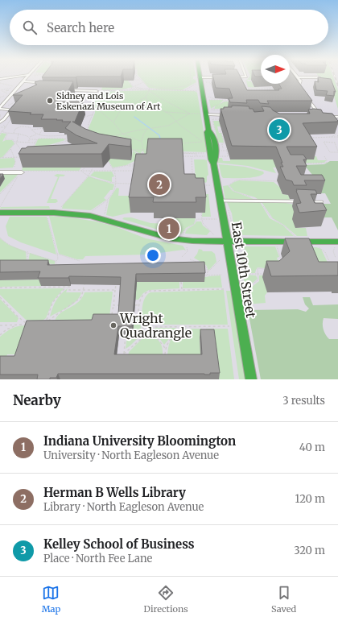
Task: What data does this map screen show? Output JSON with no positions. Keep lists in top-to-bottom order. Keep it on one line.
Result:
{"streets":{"street":["East 10th Street"]},"places":["Sidney and Lois Eskenazi Museum of Art","Wright Quadrangle"],"north":"right","page":{"search":"Search here","pins":["3","2","1"],"heading":["Nearby","3 results"],"list":[{"mark":"1","name":"Indiana University Bloomington","note":"University · North Eagleson Avenue","value":"40 m"},{"mark":"2","name":"Herman B Wells Library","note":"Library · North Eagleson Avenue","value":"120 m"},{"mark":"3","name":"Kelley School of Business","note":"Place · North Fee Lane","value":"320 m"}],"nav":["Map","Directions","Saved"]}}
